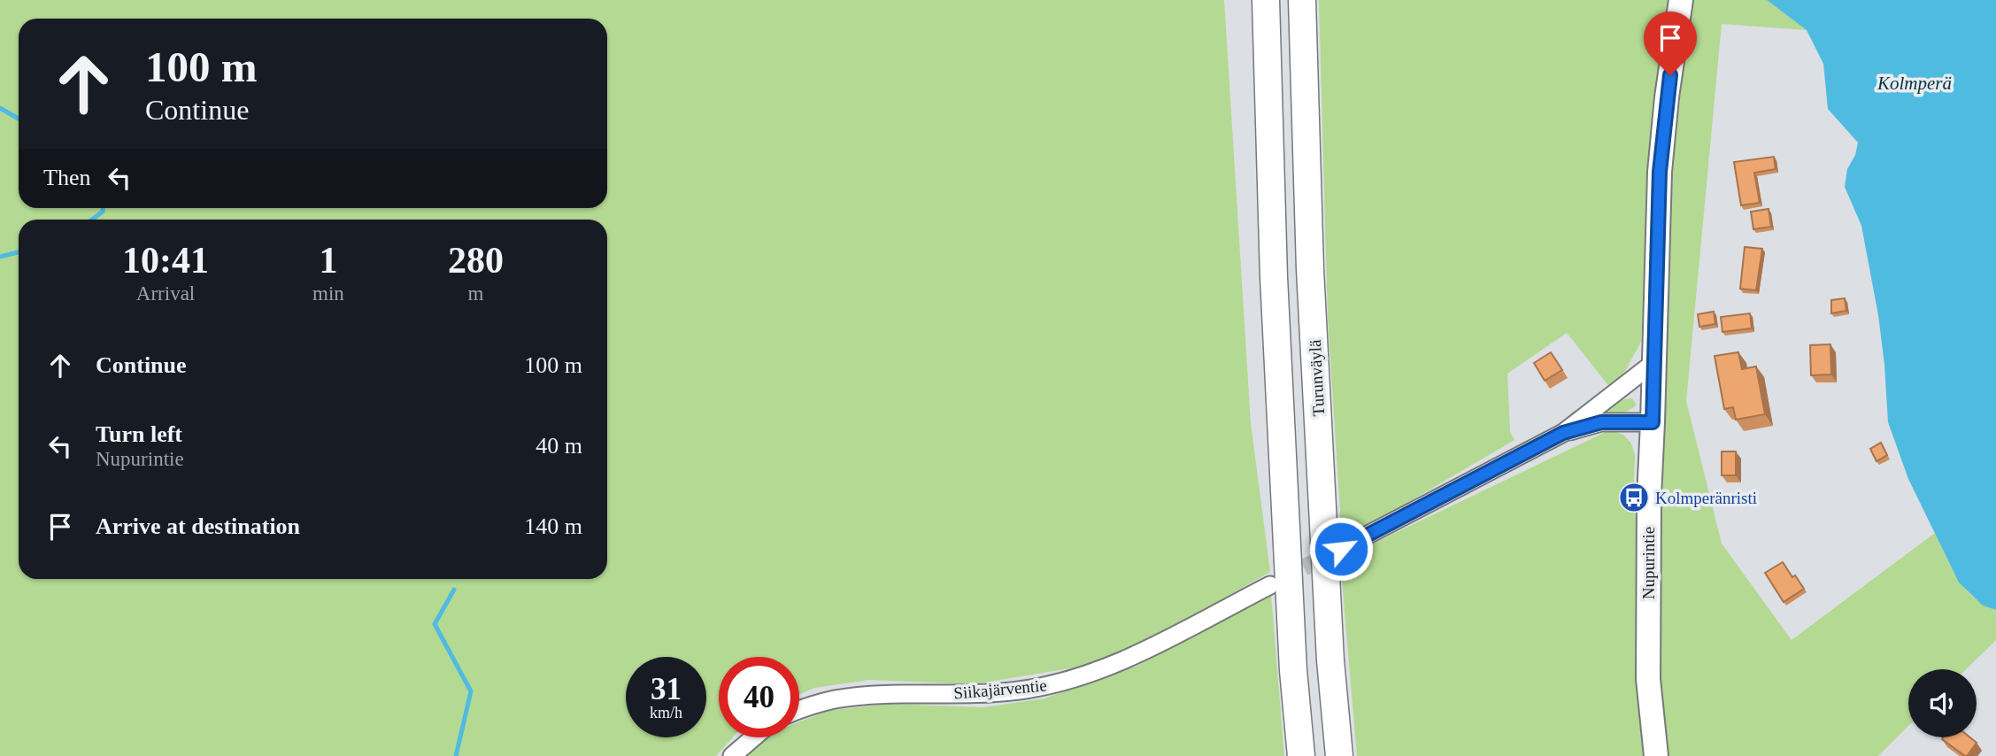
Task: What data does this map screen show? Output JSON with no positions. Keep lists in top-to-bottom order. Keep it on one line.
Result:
{"streets":{"highway":["Turunväylä"],"main road":["Nupurintie"],"street":["Siikajärventie"]},"water":["Kolmperä"],"places":{"bus stop":["Kolmperänristi"]},"page":{"turn":["100 m","Continue"],"then":"Then","eta":["10:41","Arrival","1","min","280","m"],"list":[{"name":"Continue","value":"100 m"},{"name":"Turn left","note":"Nupurintie","value":"40 m"},{"name":"Arrive at destination","value":"140 m"}],"speed":"31 km/h","limit":"40"}}
